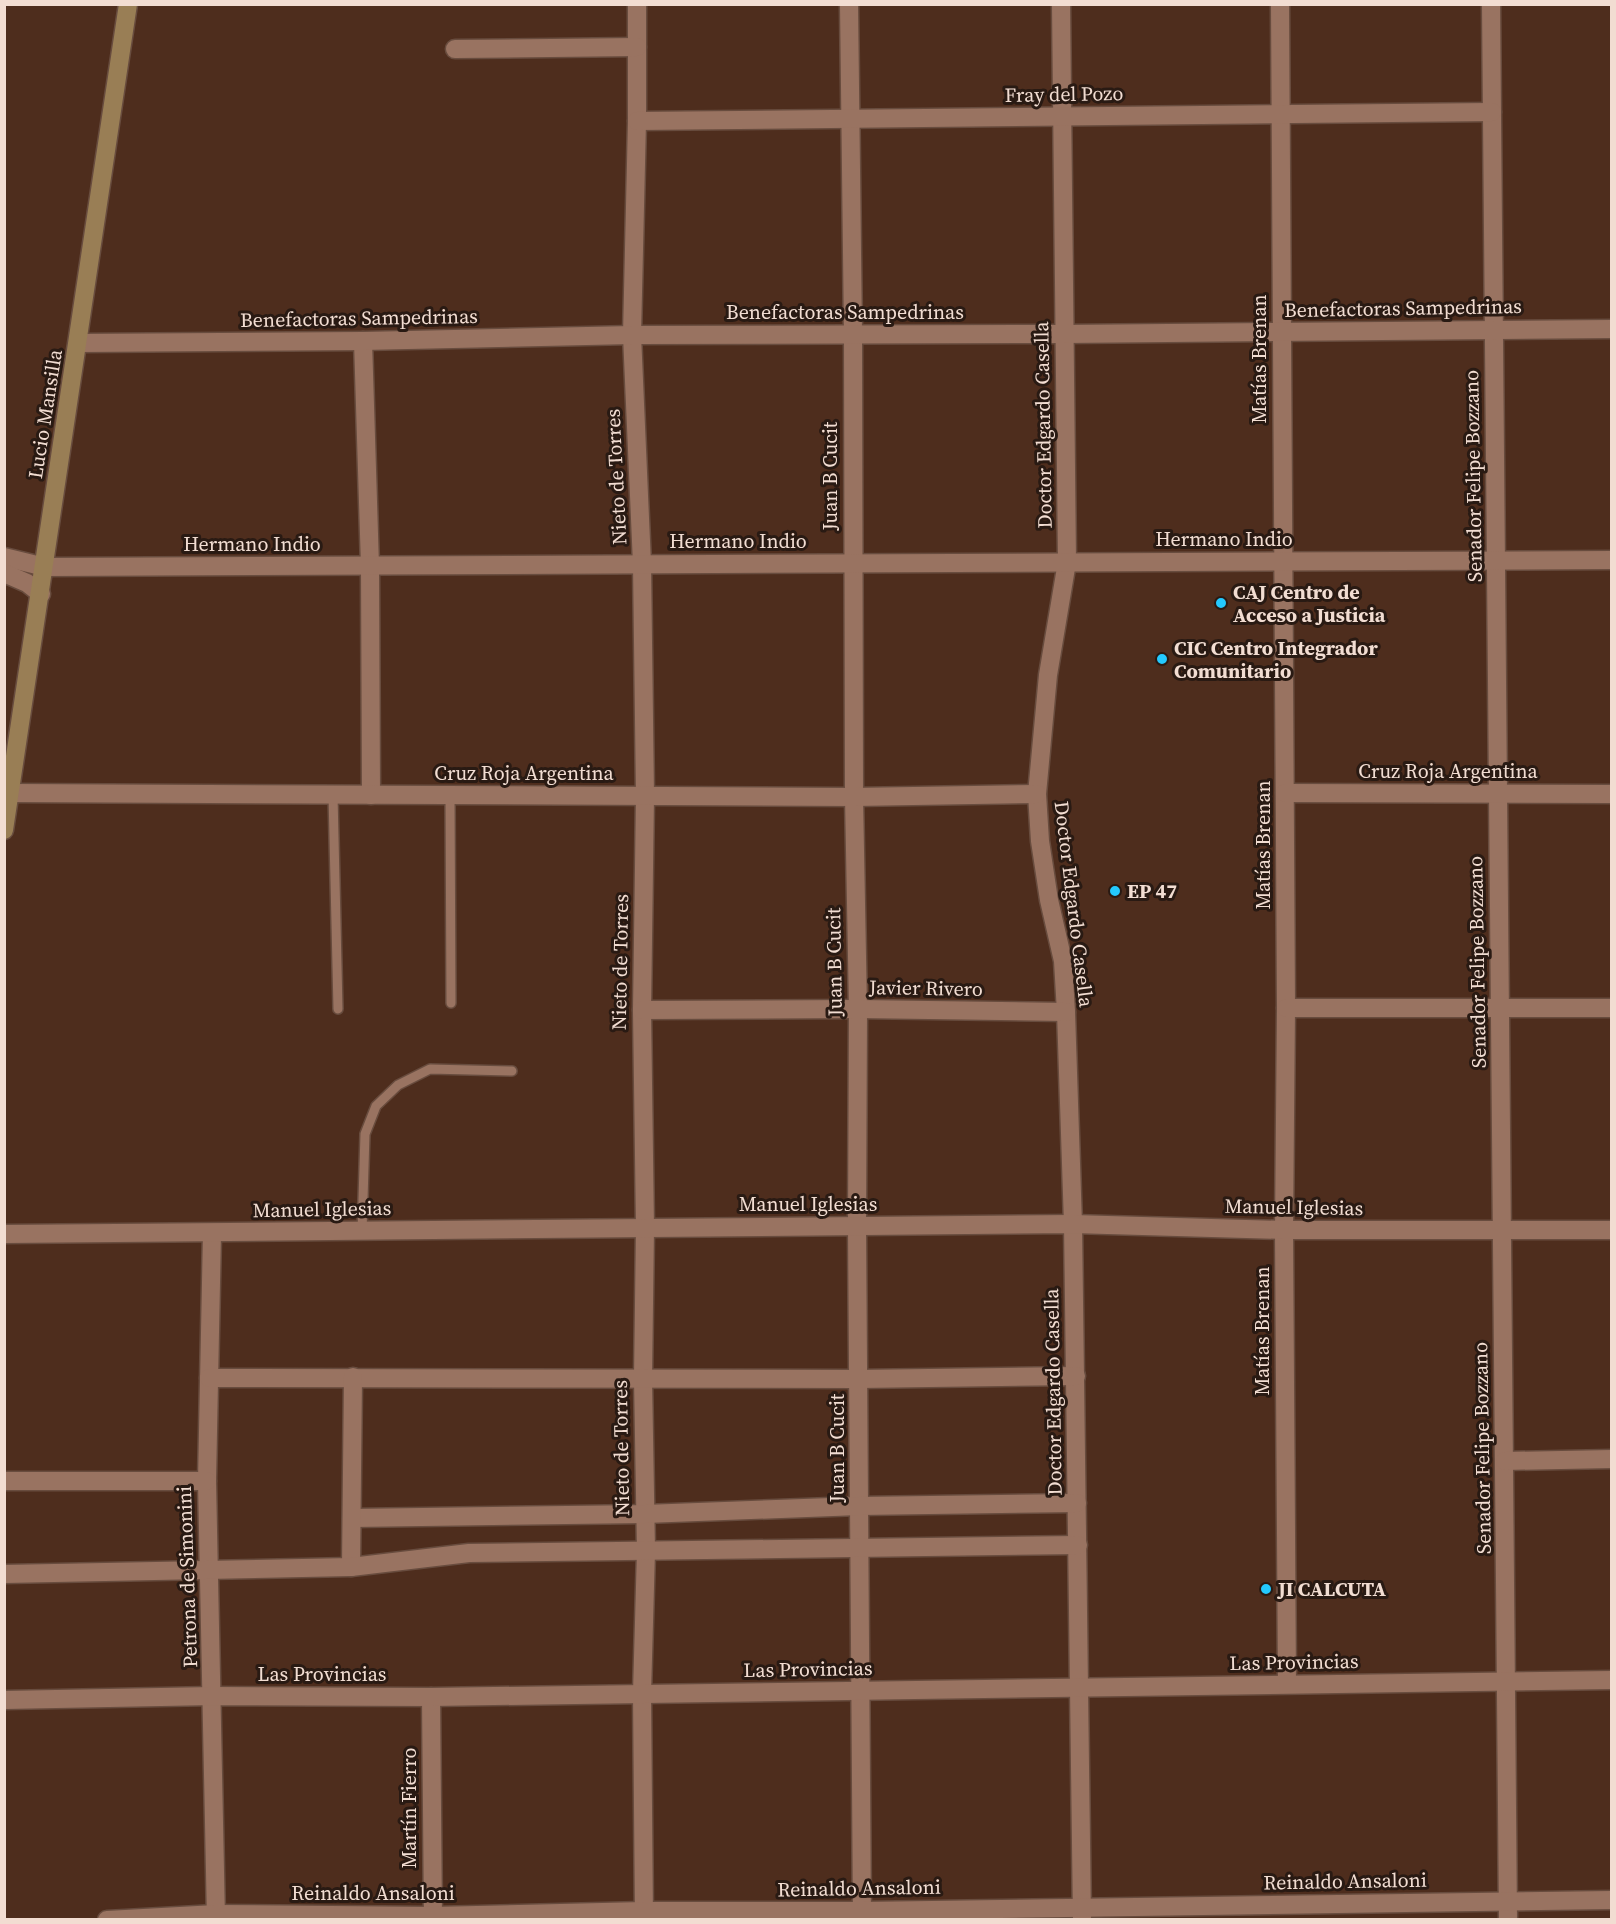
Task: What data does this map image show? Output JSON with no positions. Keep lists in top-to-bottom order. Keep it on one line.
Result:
{"streets":{"main road":["Lucio Mansilla"],"street":["Fray del Pozo","Benefactoras Sampedrinas","Matías Brenan","Doctor Edgardo Casella","Juan B Cucit","Senador Felipe Bozzano","Nieto de Torres","Hermano Indio","Cruz Roja Argentina","Javier Rivero","Manuel Iglesias","Petrona de Simonini","Las Provincias","Martín Fierro","Reinaldo Ansaloni"]},"crossings":[["Fray del Pozo","Matías Brenan"],["Fray del Pozo","Doctor Edgardo Casella"],["Fray del Pozo","Juan B Cucit"],["Fray del Pozo","Senador Felipe Bozzano"],["Fray del Pozo","Nieto de Torres"],["Benefactoras Sampedrinas","Matías Brenan"],["Benefactoras Sampedrinas","Lucio Mansilla"],["Benefactoras Sampedrinas","Doctor Edgardo Casella"],["Benefactoras Sampedrinas","Juan B Cucit"],["Benefactoras Sampedrinas","Senador Felipe Bozzano"],["Benefactoras Sampedrinas","Nieto de Torres"],["Matías Brenan","Hermano Indio"],["Matías Brenan","Cruz Roja Argentina"],["Matías Brenan","Manuel Iglesias"],["Matías Brenan","Las Provincias"],["Lucio Mansilla","Hermano Indio"],["Lucio Mansilla","Cruz Roja Argentina"],["Doctor Edgardo Casella","Hermano Indio"],["Doctor Edgardo Casella","Cruz Roja Argentina"],["Doctor Edgardo Casella","Javier Rivero"],["Doctor Edgardo Casella","Manuel Iglesias"],["Doctor Edgardo Casella","Las Provincias"],["Doctor Edgardo Casella","Reinaldo Ansaloni"],["Juan B Cucit","Hermano Indio"],["Juan B Cucit","Cruz Roja Argentina"],["Juan B Cucit","Javier Rivero"],["Juan B Cucit","Manuel Iglesias"],["Juan B Cucit","Las Provincias"],["Juan B Cucit","Reinaldo Ansaloni"],["Senador Felipe Bozzano","Hermano Indio"],["Senador Felipe Bozzano","Cruz Roja Argentina"],["Senador Felipe Bozzano","Manuel Iglesias"],["Senador Felipe Bozzano","Las Provincias"],["Senador Felipe Bozzano","Reinaldo Ansaloni"],["Nieto de Torres","Hermano Indio"],["Nieto de Torres","Cruz Roja Argentina"],["Nieto de Torres","Javier Rivero"],["Nieto de Torres","Manuel Iglesias"],["Nieto de Torres","Las Provincias"],["Nieto de Torres","Reinaldo Ansaloni"],["Manuel Iglesias","Petrona de Simonini"],["Petrona de Simonini","Las Provincias"],["Petrona de Simonini","Reinaldo Ansaloni"],["Las Provincias","Martín Fierro"],["Martín Fierro","Reinaldo Ansaloni"]],"places":["CAJ Centro de Acceso a Justicia","CIC Centro Integrador Comunitario","EP 47","JI CALCUTA"]}
